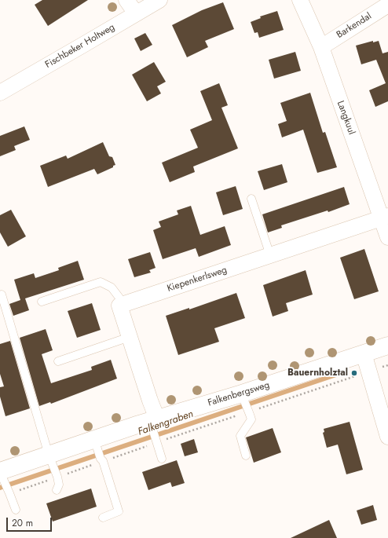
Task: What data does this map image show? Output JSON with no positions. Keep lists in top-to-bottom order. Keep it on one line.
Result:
{"streets":{"street":["Barkendal","Fischbeker Holtweg","Langkuul","Kiepenkerlsweg","Falkenbergsweg"]},"crossings":[["Barkendal","Langkuul"],["Langkuul","Kiepenkerlsweg"]],"water":["Falkengraben"],"places":["Bauernholztal"],"scale_bar":"20 m"}
